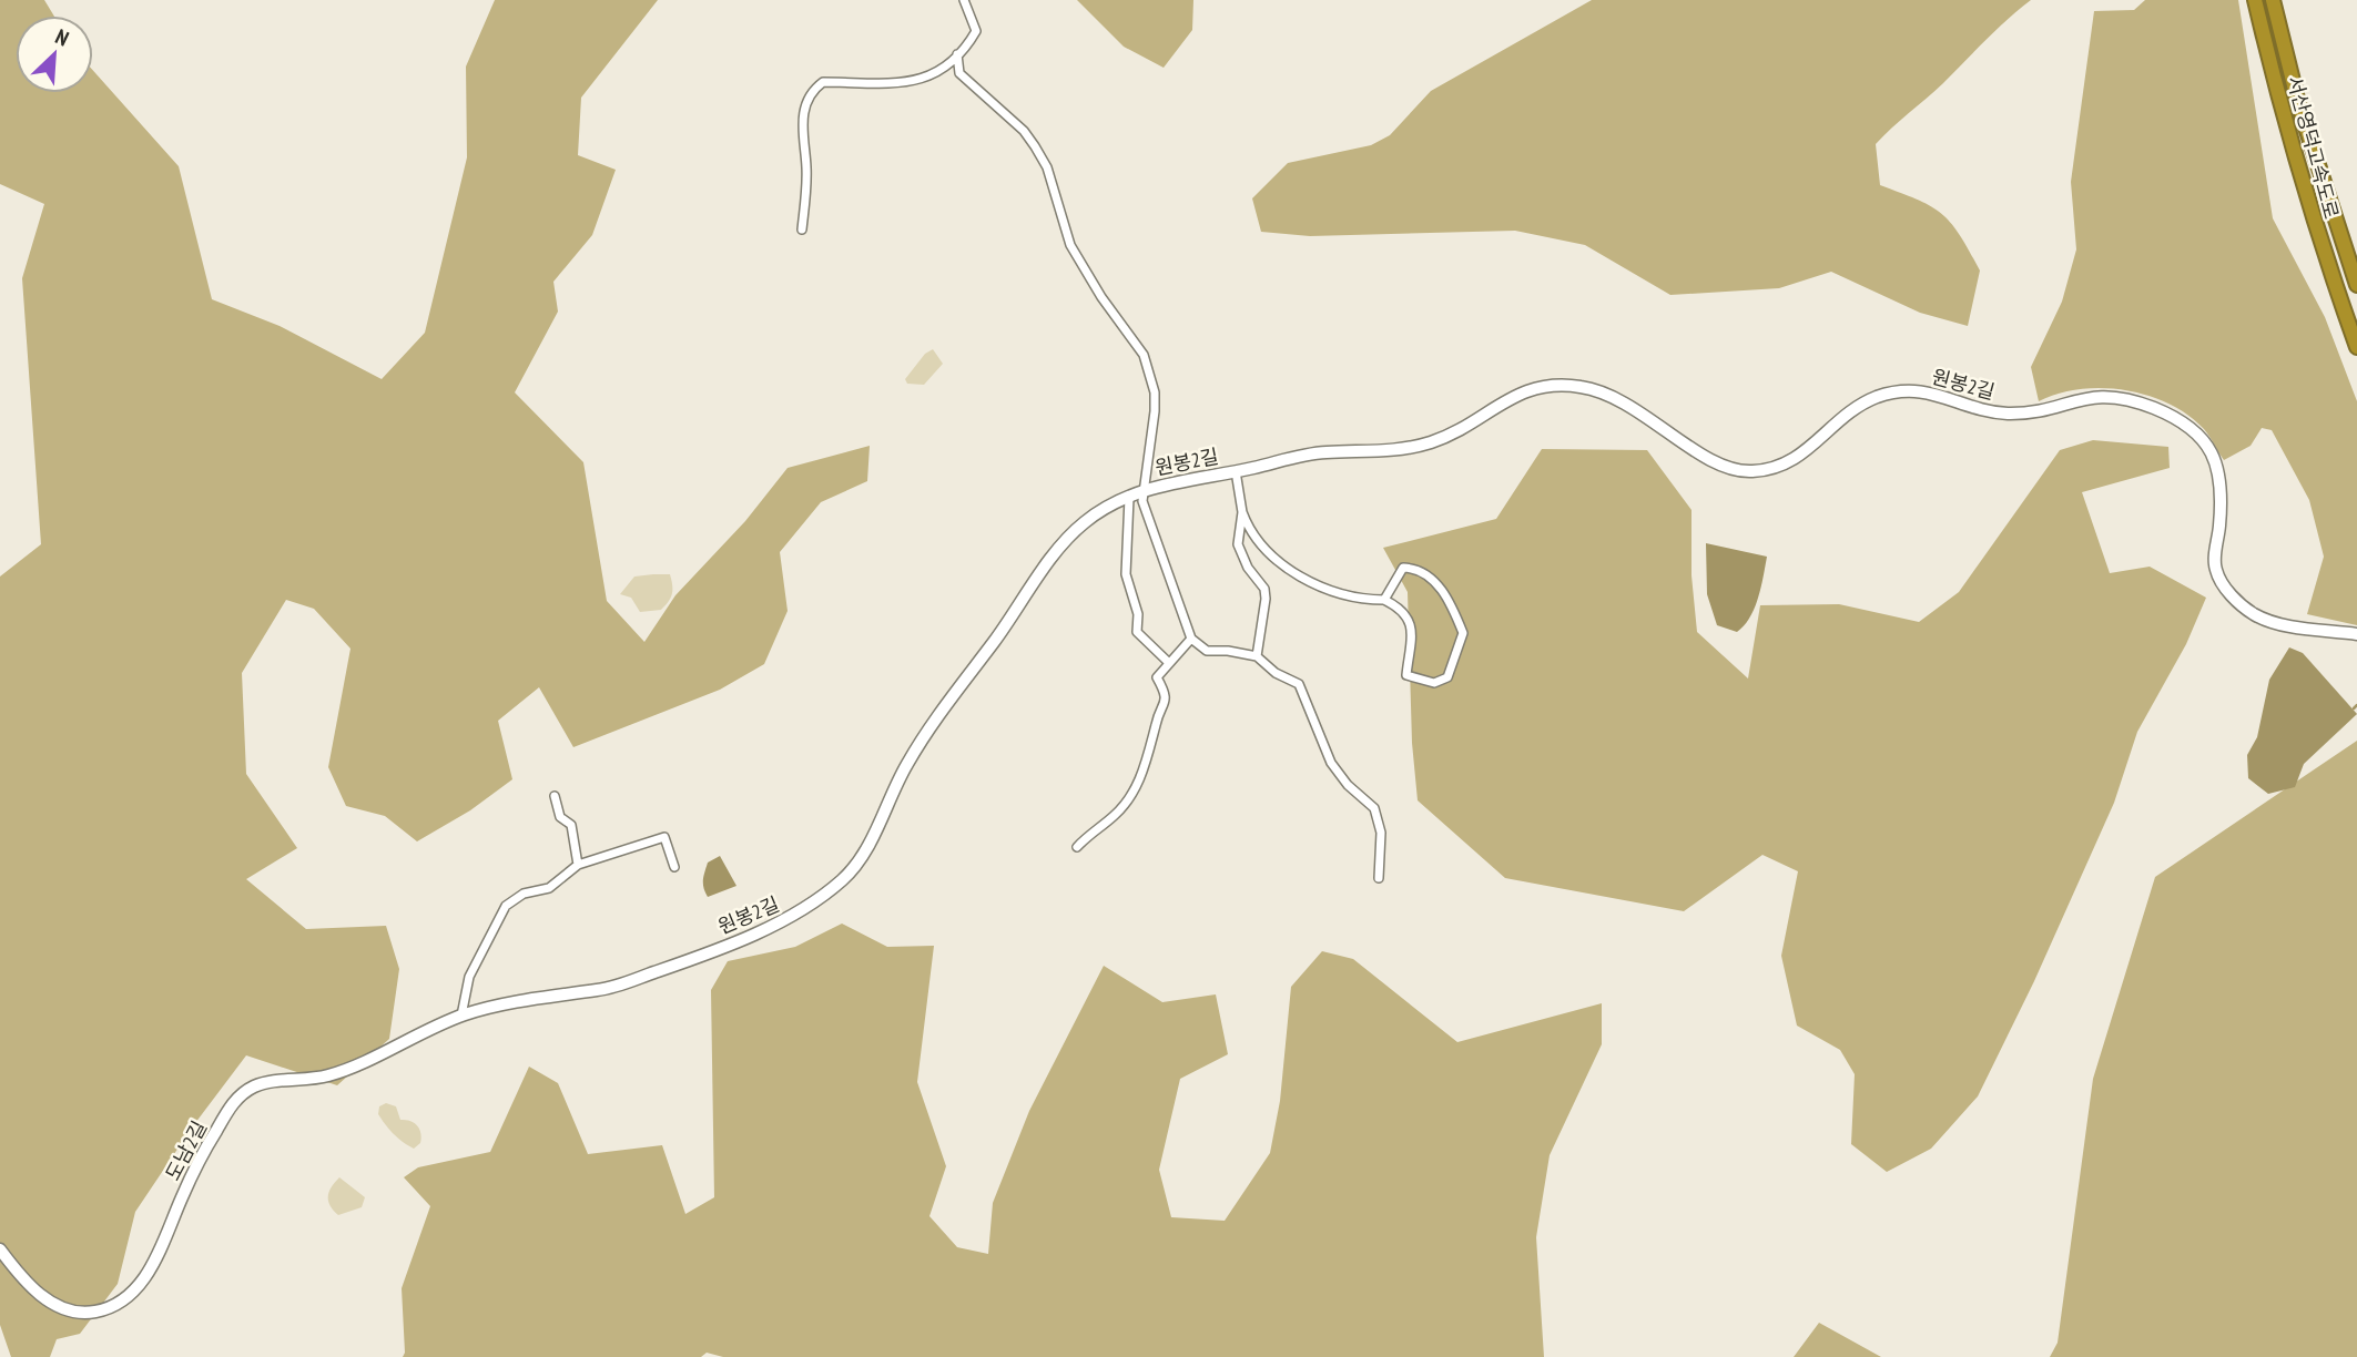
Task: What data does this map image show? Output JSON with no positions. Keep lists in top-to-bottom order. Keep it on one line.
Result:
{"streets":{"highway":["서산영덕고속도로"],"main road":["원봉2길","도남2길"]},"crossings":[["원봉2길","도남2길"]],"north":"top right"}
